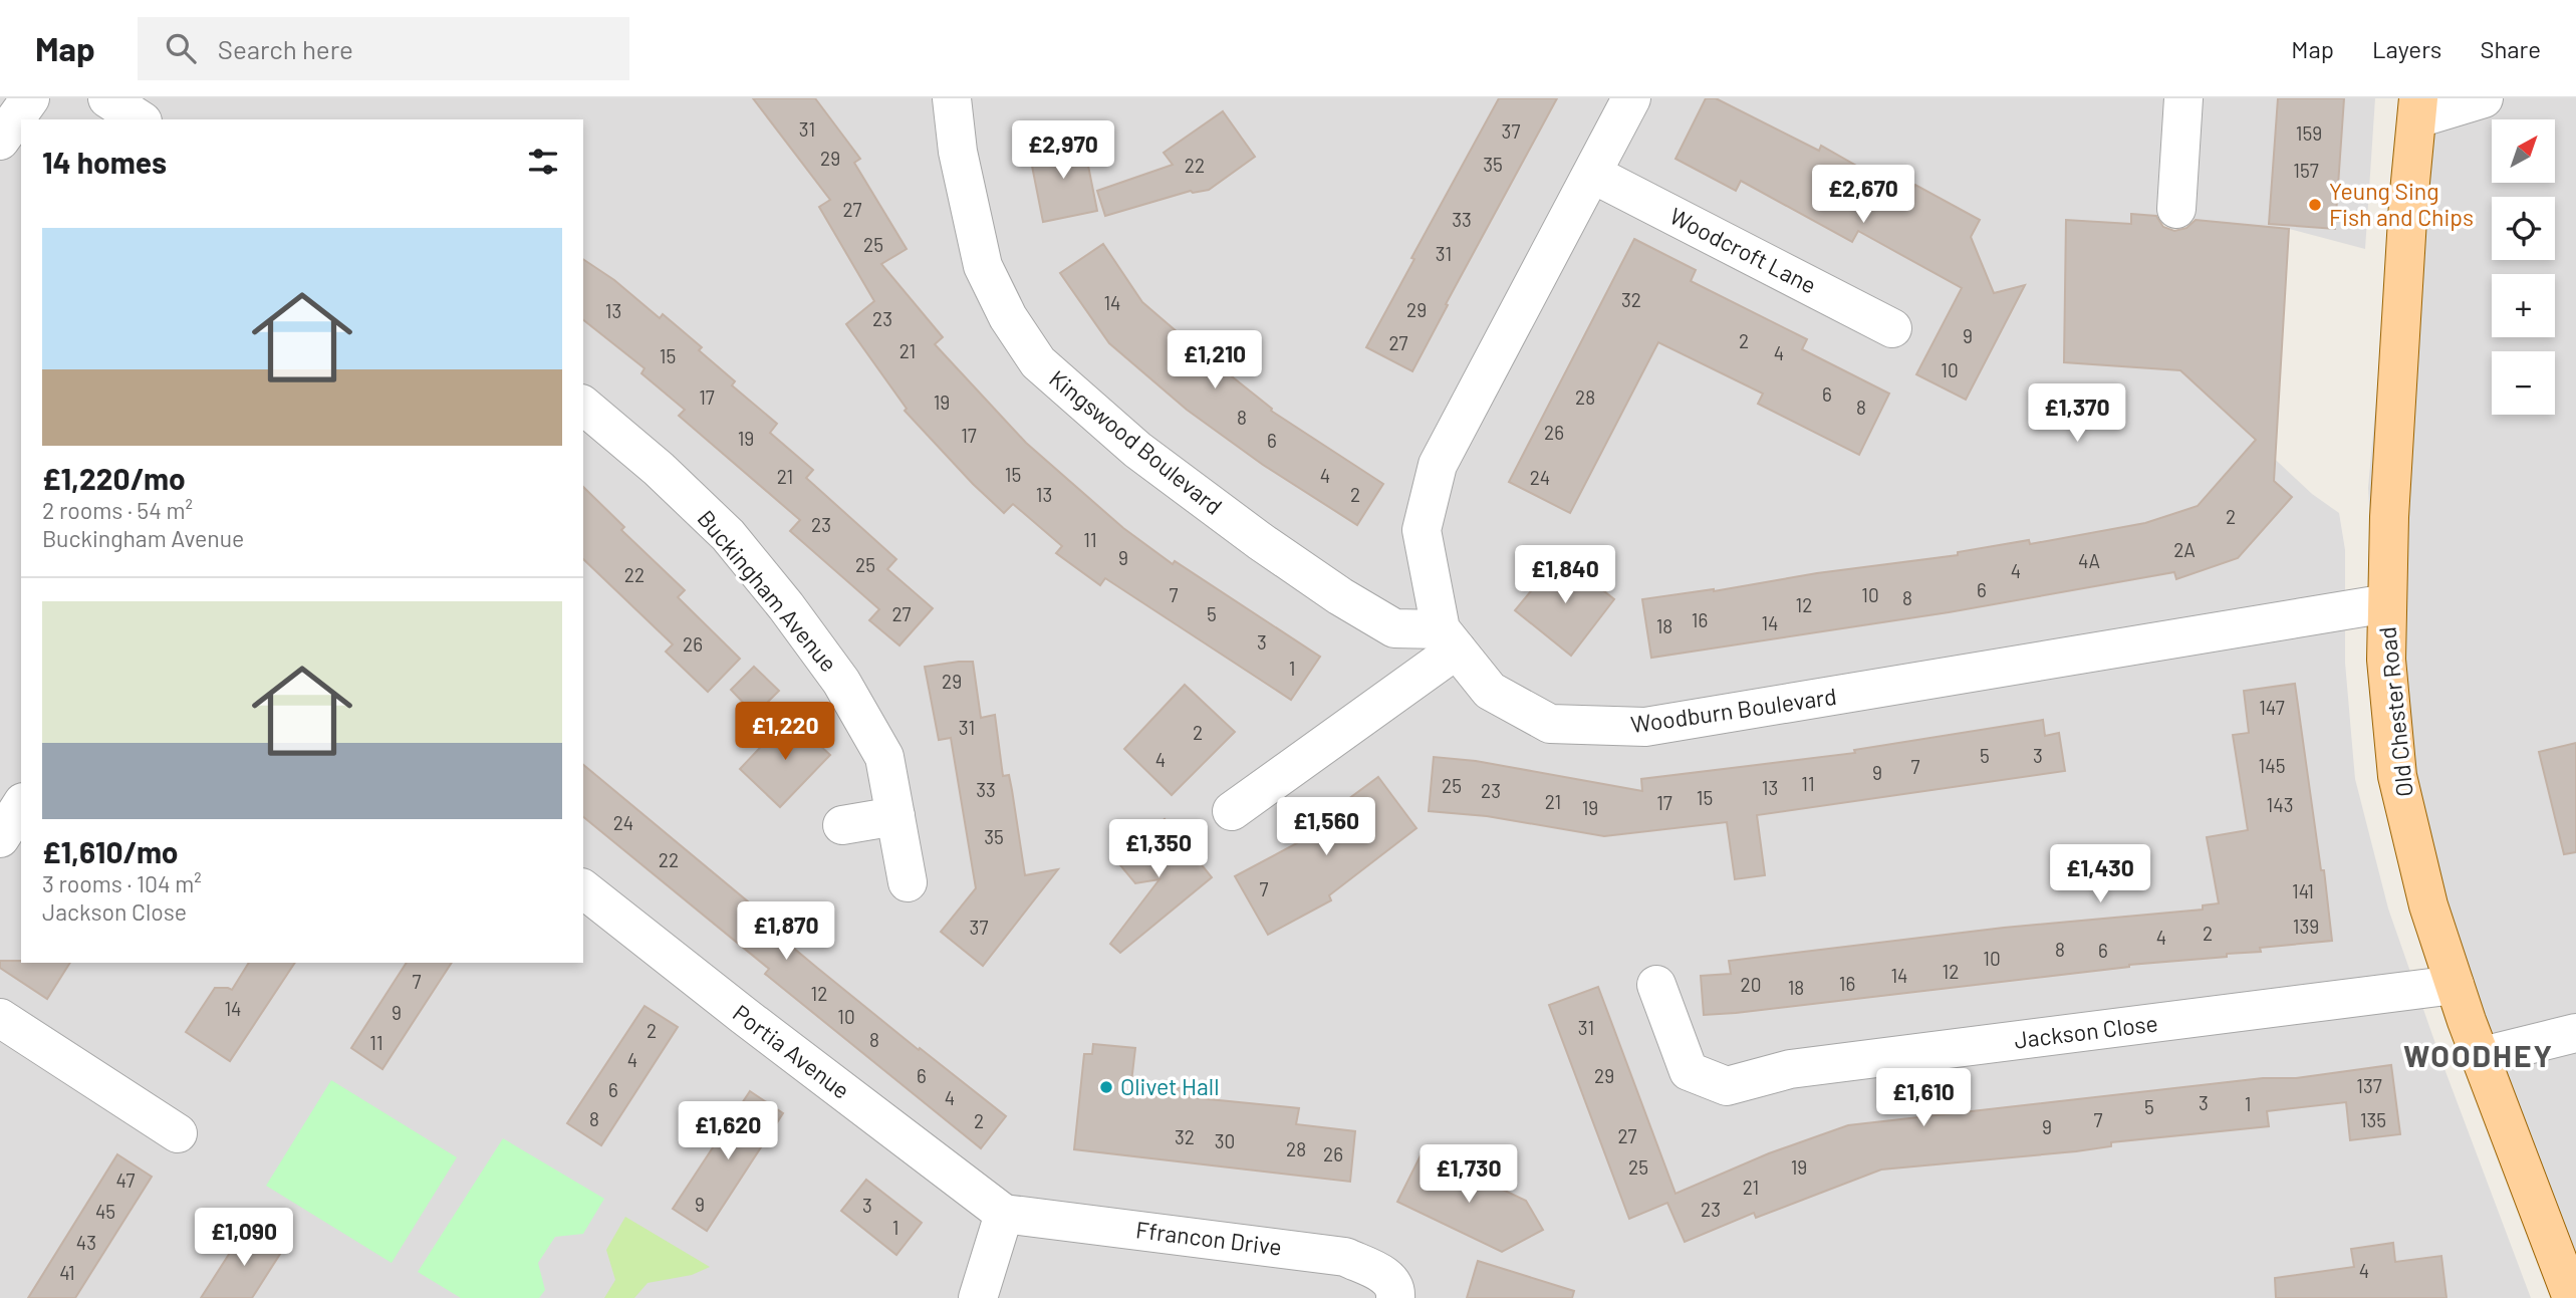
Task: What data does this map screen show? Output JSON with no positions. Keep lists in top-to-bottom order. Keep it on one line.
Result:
{"streets":{"main road":["Old Chester Road"],"street":["Woodcroft Lane","Kingswood Boulevard","Buckingham Avenue","Woodburn Boulevard","Jackson Close","Portia Avenue","Ffrancon Drive"]},"crossings":[["Woodcroft Lane","Woodburn Boulevard"],["Kingswood Boulevard","Woodburn Boulevard"],["Woodburn Boulevard","Old Chester Road"],["Old Chester Road","Jackson Close"],["Portia Avenue","Ffrancon Drive"]],"districts":["WOODHEY"],"places":["Yeung Sing Fish and Chips","Olivet Hall"],"house_numbers":["31","37","159","29","35","22","157","27","33","25","31","32","14","29","13","23","9","2","27","21","4","15","10","6","17","28","19","8","8","26","17","19","6","15","4","21","24","13","2","2","23","11","2A","9","4A","25","4","22","6","7","10","8","12","27","5","16","14","18","3","26","1","29","147","31","2","5","3","4","145","7","9","11","25","13","33","23","15","21","17","143","19","24","35","22","7","141","139","37","2","4","8","6","10","12","14","7","16","20","18","12","14","9","10","31","2","8","11","4","6","29","137","6","4","3","1","5","8","7","135","2","9","27","32","30","28","26","25","19","47","21","9","3","23","45","1","43","4","41"],"north":"top right","page":{"header":"Map","search":"Search here","nav":["Map","Layers","Share"],"map_buttons":["+","−"],"heading":"14 homes","price":["£2,970","£2,670","£1,210","£1,370","£1,840","£1,220","£1,560","£1,350","£1,430","£1,870","£1,610","£1,620","£1,730","£1,090"],"list":[{"name":"£1,220/mo","note":"2 rooms · 54 m² · Buckingham Avenue"},{"name":"£1,610/mo","note":"3 rooms · 104 m² · Jackson Close"}]}}
